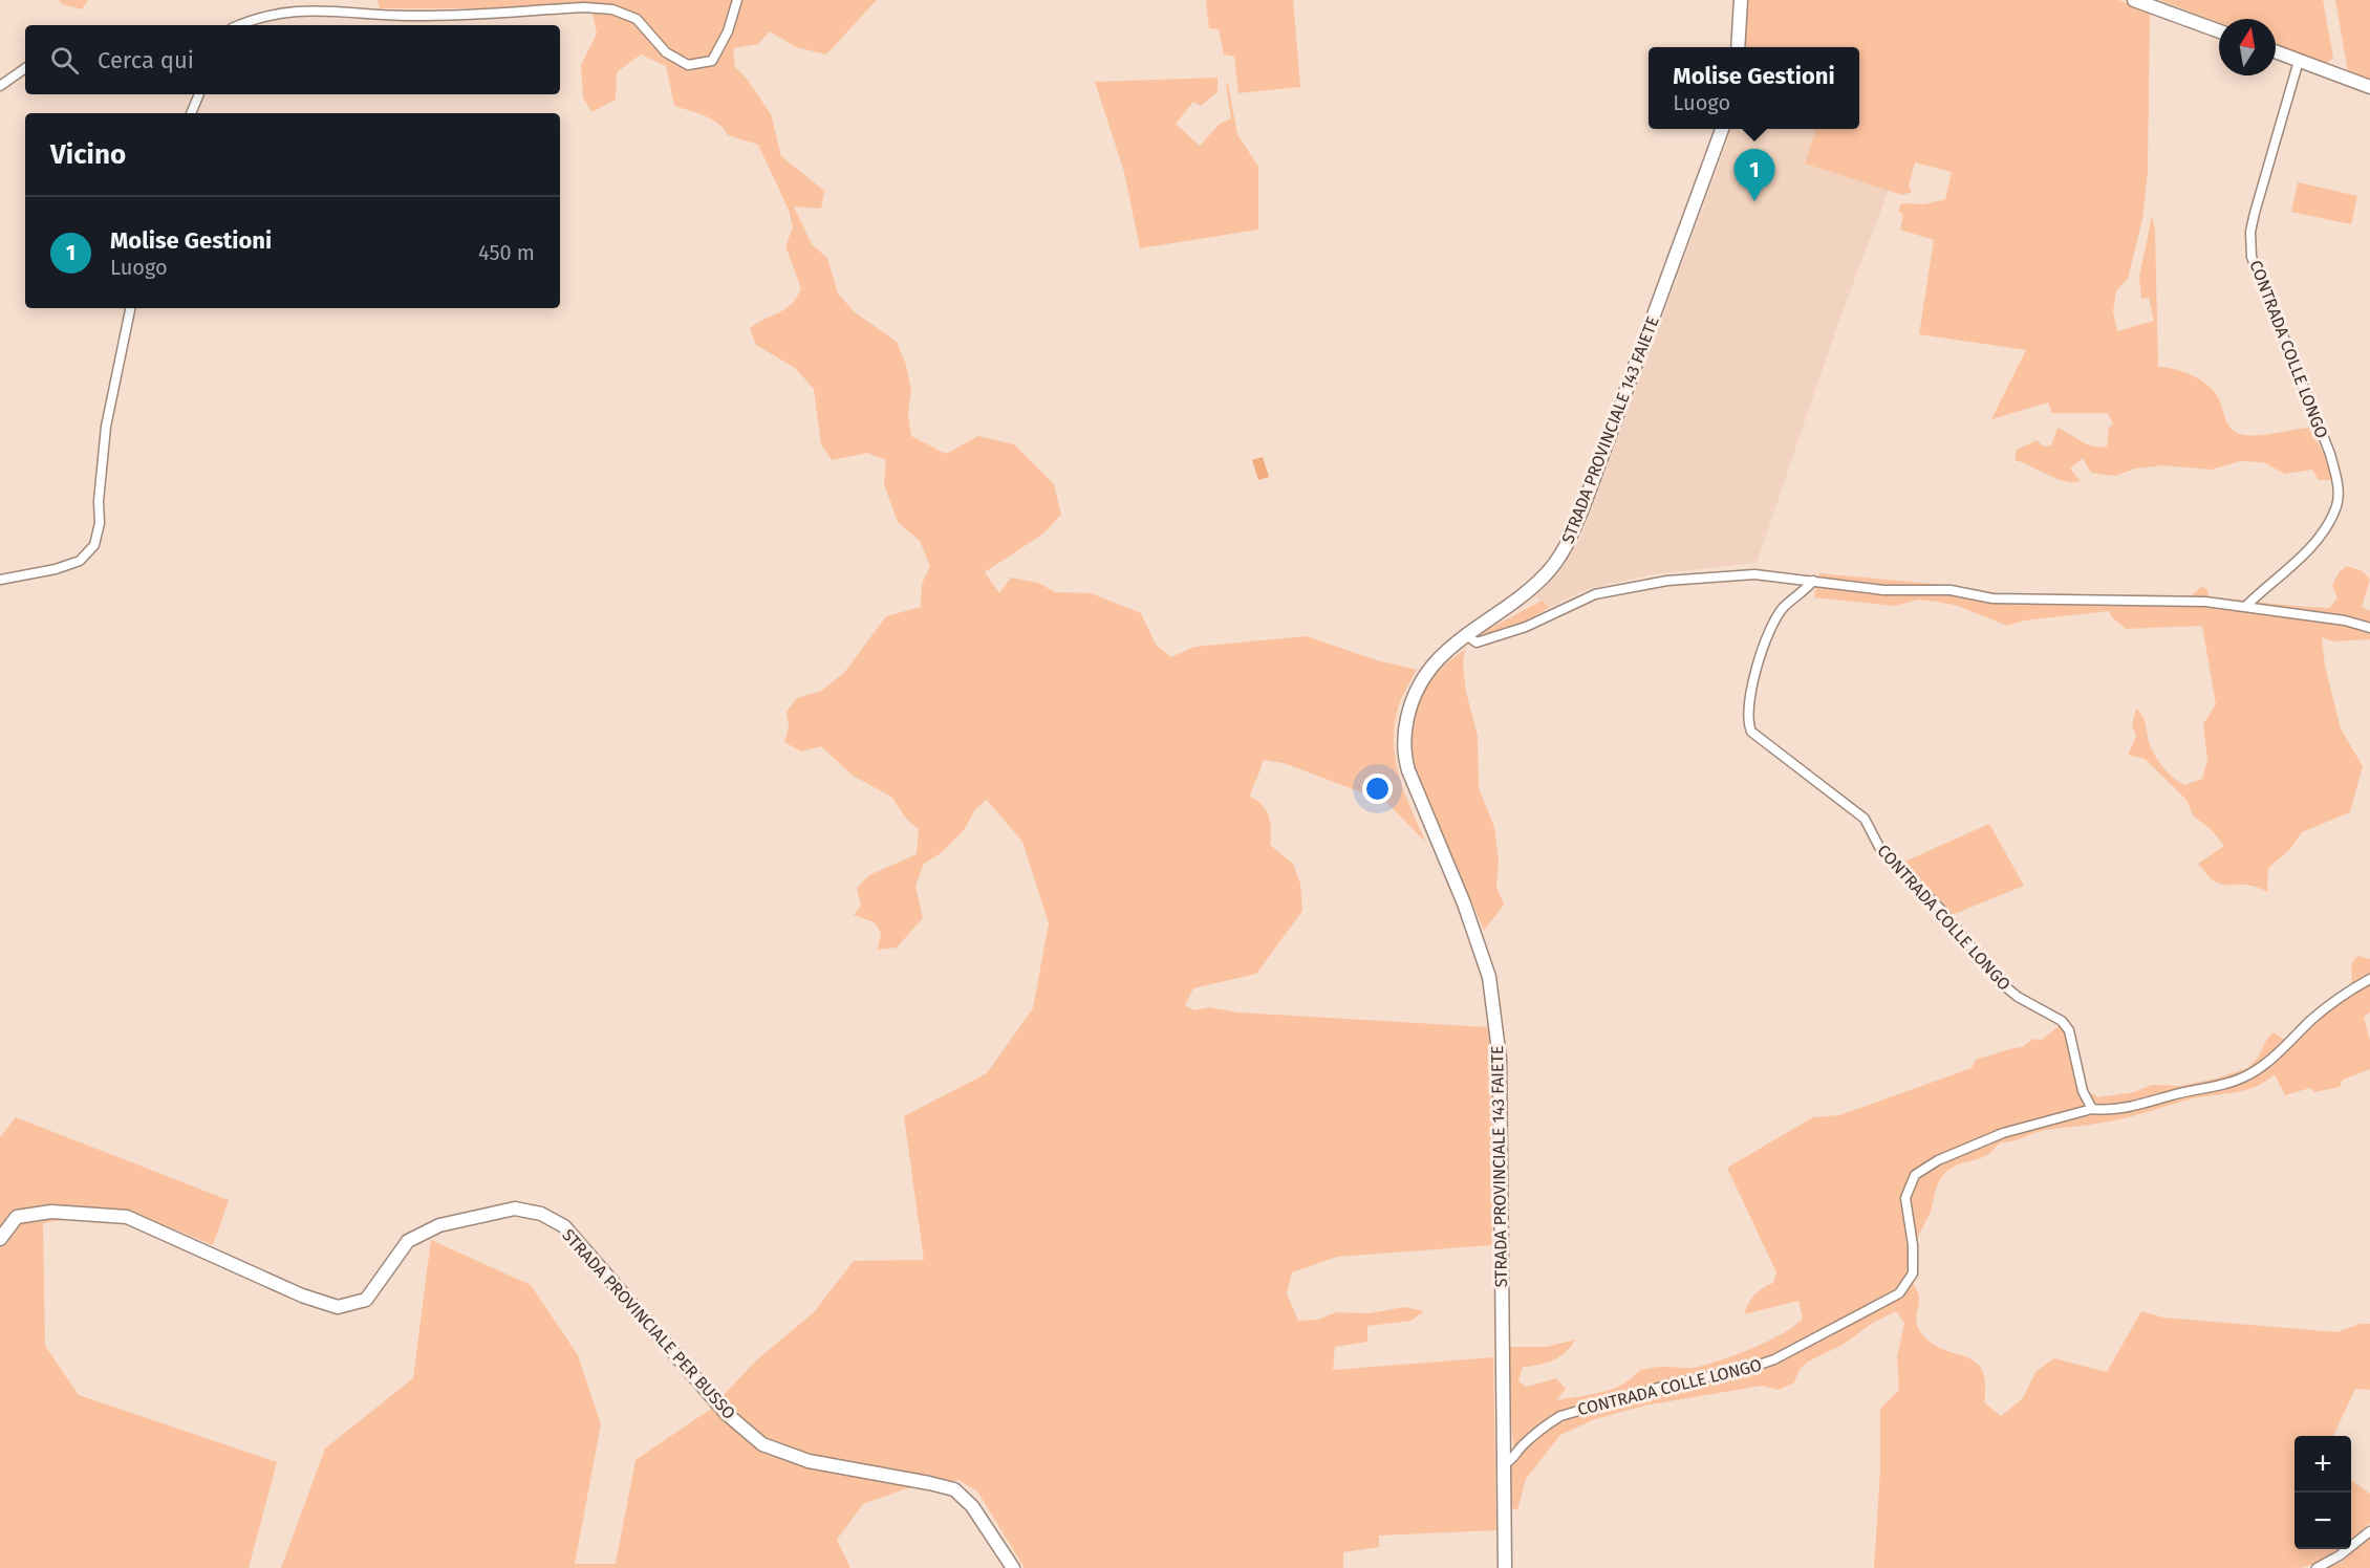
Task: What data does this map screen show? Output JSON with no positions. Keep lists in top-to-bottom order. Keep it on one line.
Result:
{"streets":{"main road":["STRADA PROVINCIALE 143 FAIETE","STRADA PROVINCIALE PER BUSSO"],"street":["CONTRADA COLLE LONGO"]},"crossings":[["CONTRADA COLLE LONGO","STRADA PROVINCIALE 143 FAIETE"]],"north":"top","page":{"search":"Cerca qui","popup":["Molise Gestioni","Luogo"],"heading":"Vicino","pins":"1","list":[{"mark":"1","name":"Molise Gestioni","note":"Luogo","value":"450 m"}],"map_buttons":["+","−"]}}
